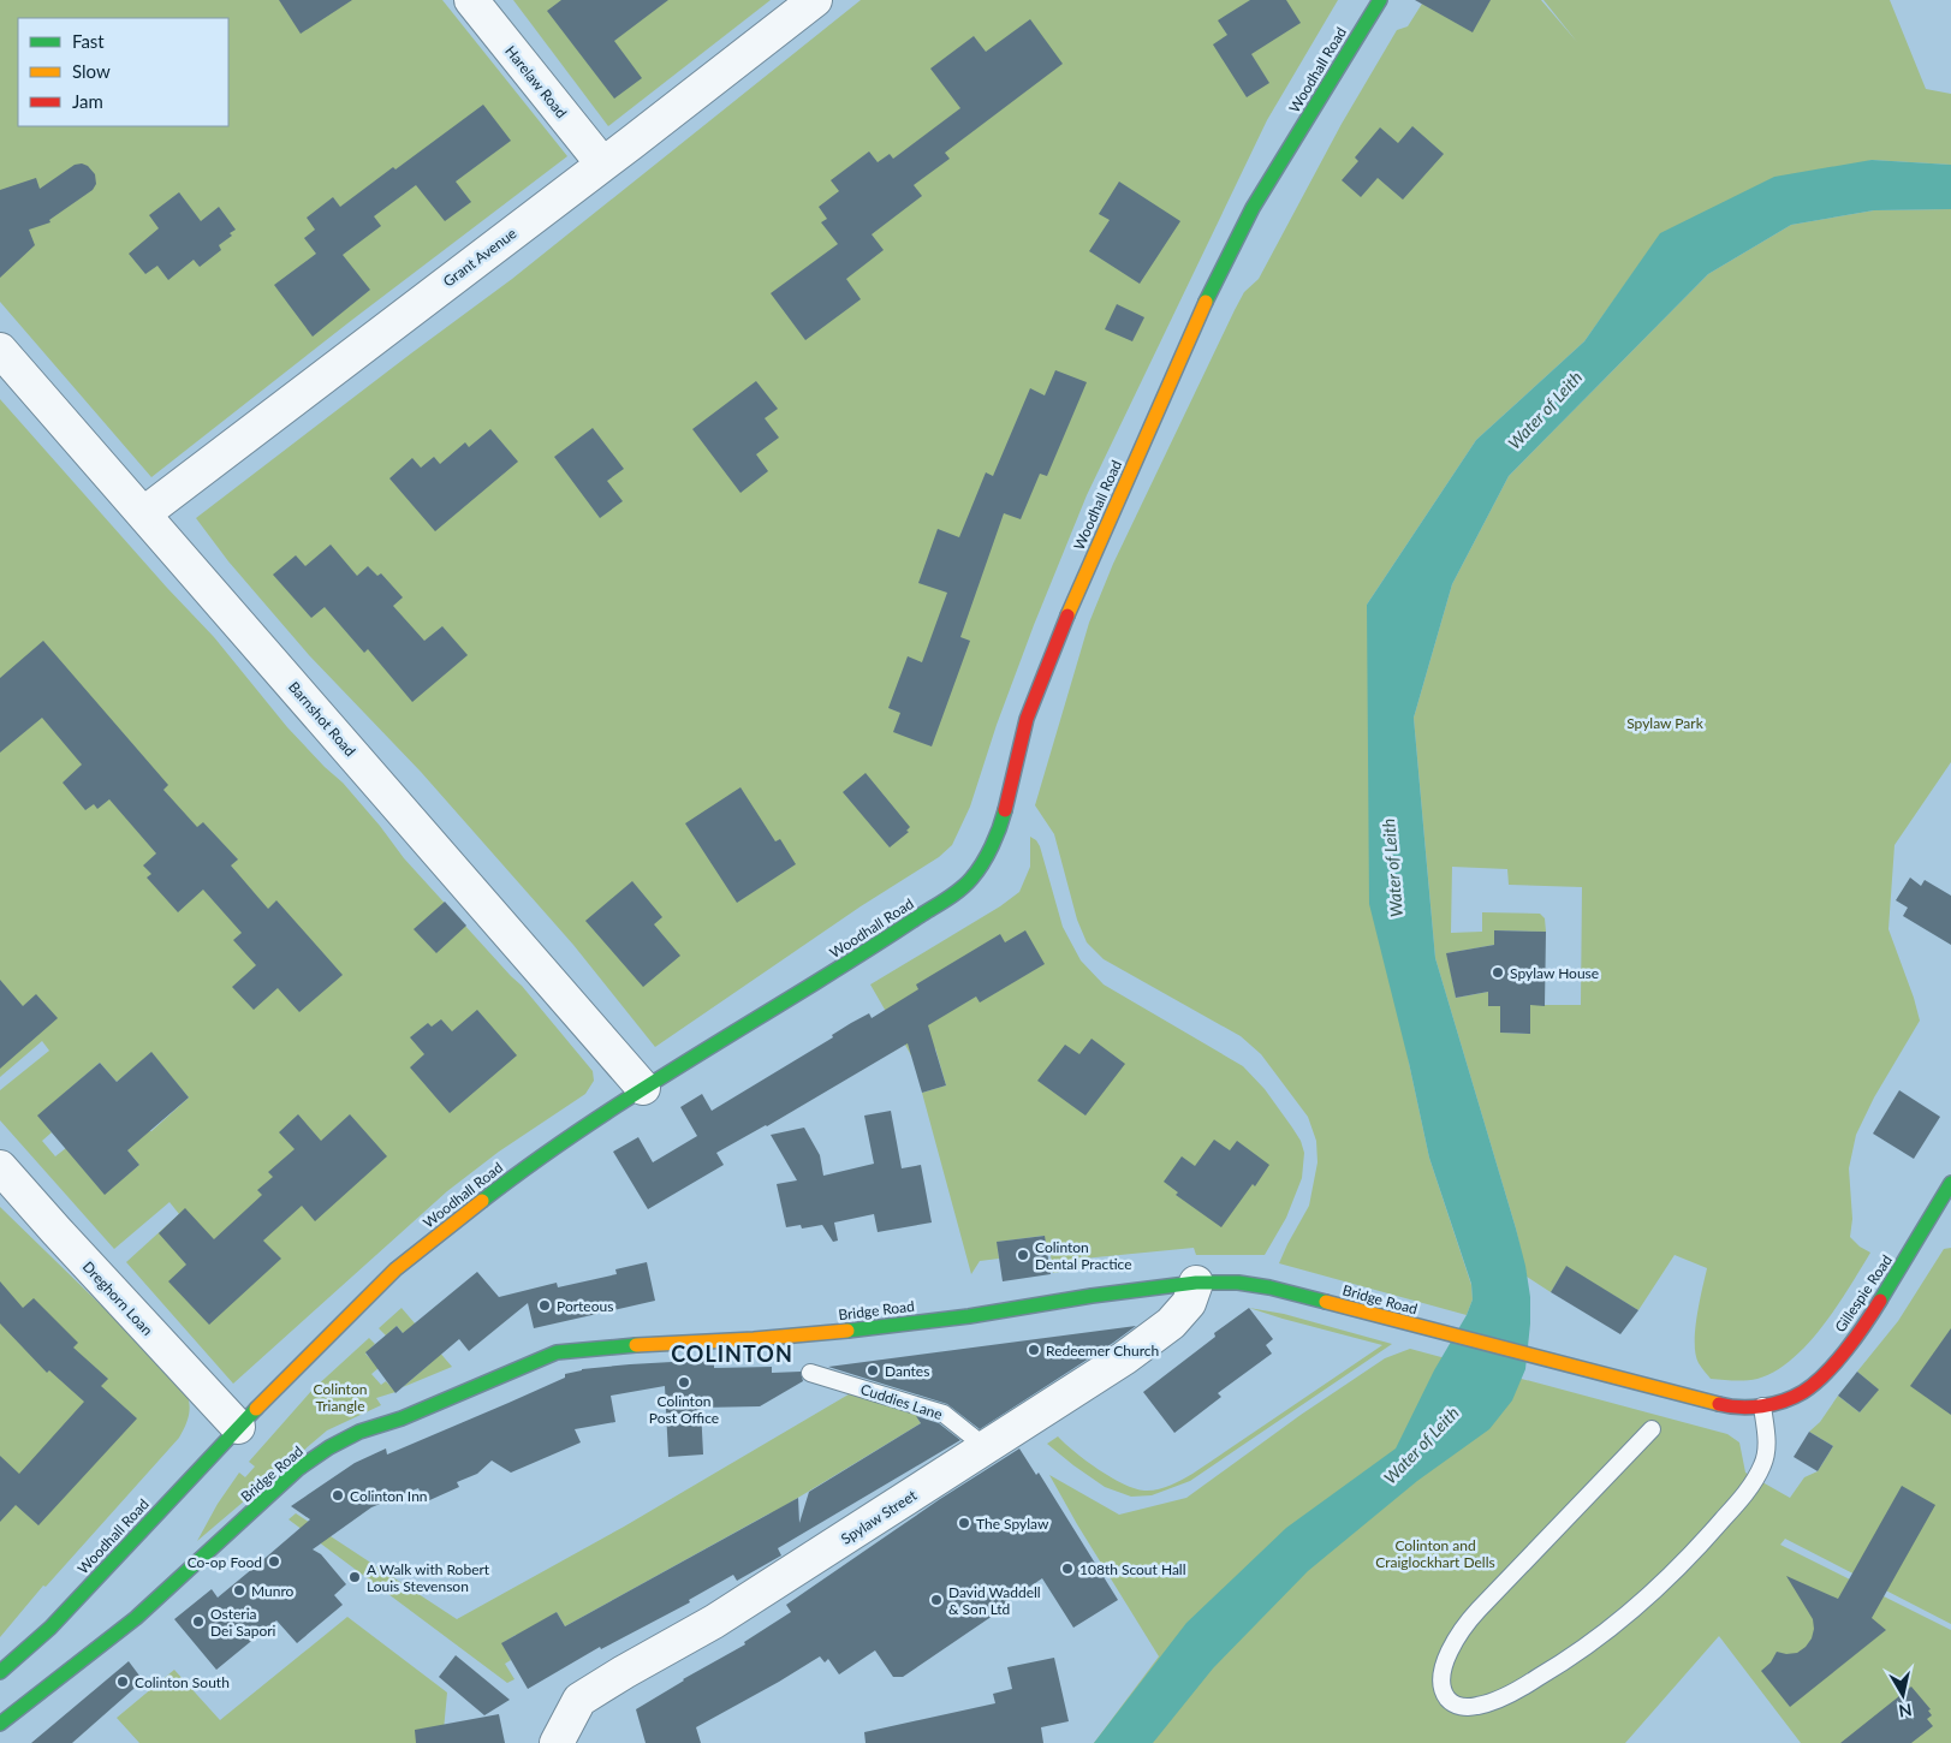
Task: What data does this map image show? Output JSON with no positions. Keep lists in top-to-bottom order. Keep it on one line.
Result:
{"streets":{"street":["Woodhall Road","Harelaw Road","Grant Avenue","Barnshot Road","Gillespie Road","Dreghorn Loan","Bridge Road","Spylaw Street"],"lane":["Cuddies Lane"]},"crossings":[["Woodhall Road","Barnshot Road"],["Woodhall Road","Dreghorn Loan"],["Harelaw Road","Grant Avenue"],["Grant Avenue","Barnshot Road"],["Gillespie Road","Bridge Road"],["Bridge Road","Spylaw Street"],["Cuddies Lane","Spylaw Street"]],"districts":["COLINTON"],"water":["Water of Leith"],"parks":["Spylaw Park","Colinton Triangle","Colinton and Craiglockhart Dells"],"places":["Spylaw House","Colinton Dental Practice","Porteous","Redeemer Church","Dantes","Colinton Post Office","Colinton Inn","The Spylaw","Co-op Food","108th Scout Hall","A Walk with Robert Louis Stevenson","Munro","David Waddell & Son Ltd","Osteria Dei Sapori","Colinton South"],"legend":["Fast","Slow","Jam"],"north":"bottom"}
